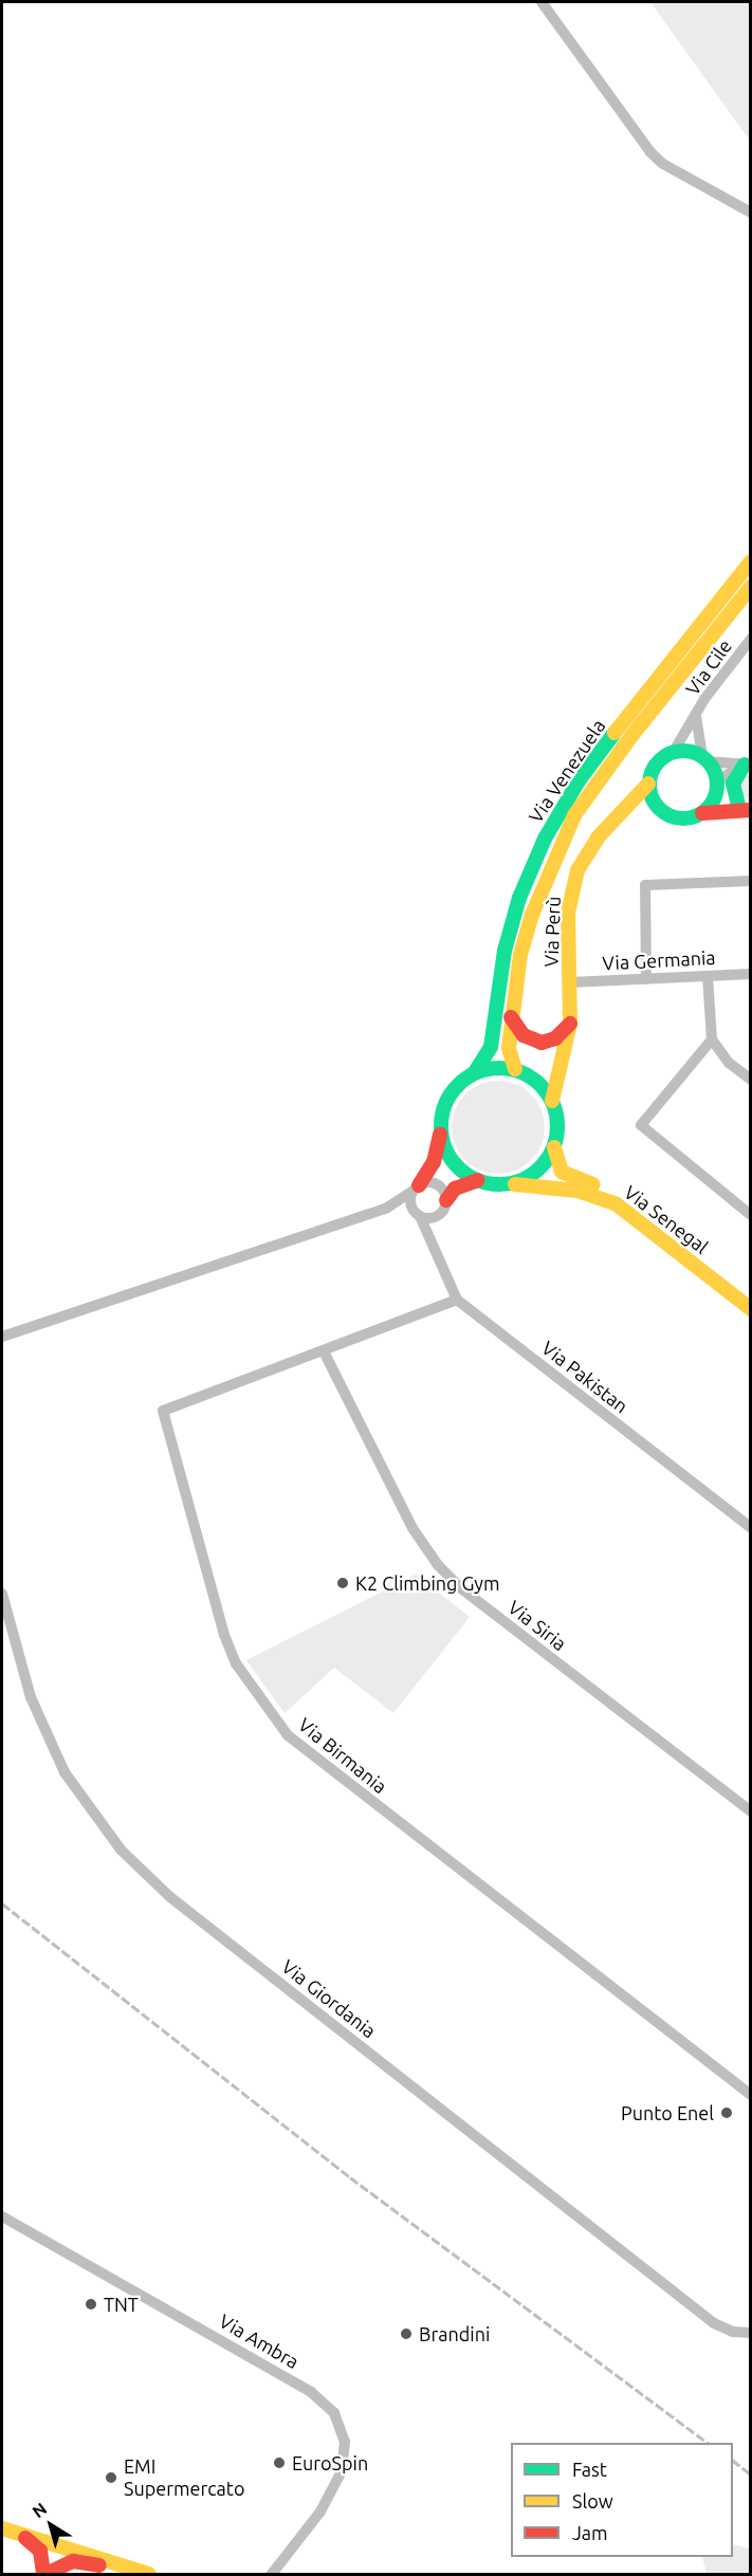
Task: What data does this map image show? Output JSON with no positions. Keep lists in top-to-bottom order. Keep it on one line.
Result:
{"streets":{"main road":["Via Venezuela","Via Perù","Via Senegal"],"street":["Via Cile","Via Germania","Via Pakistan","Via Siria","Via Birmania","Via Giordania","Via Ambra"]},"crossings":[["Via Cile","Via Perù"],["Via Venezuela","Via Perù"],["Via Venezuela","Via Senegal"],["Via Venezuela","Via Pakistan"],["Via Perù","Via Germania"],["Via Perù","Via Senegal"],["Via Pakistan","Via Birmania"],["Via Siria","Via Birmania"]],"places":["K2 Climbing Gym","Punto Enel","TNT","Brandini","EuroSpin","EMI Supermercato"],"legend":["Fast","Slow","Jam"],"north":"top left"}
